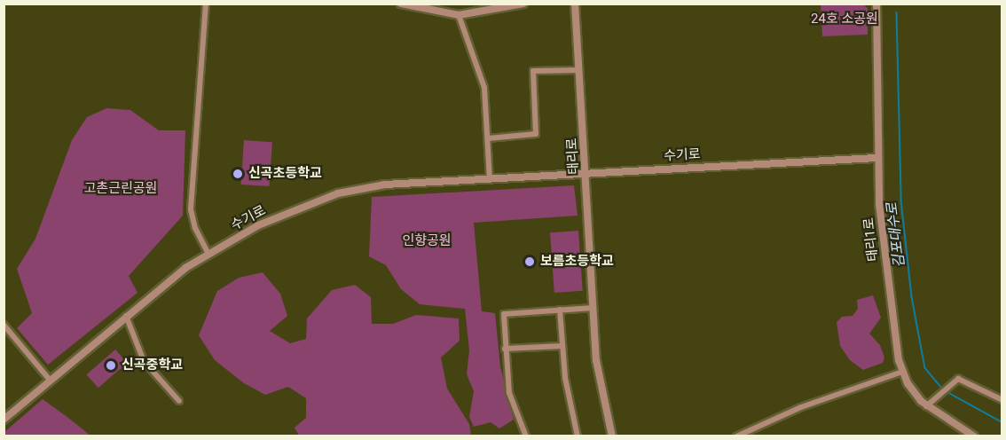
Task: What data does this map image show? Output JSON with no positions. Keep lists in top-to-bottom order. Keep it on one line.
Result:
{"streets":{"street":["수기로","태리로","태리1로"]},"crossings":[["수기로","태리로"],["수기로","태리1로"]],"water":["김포대수로"],"parks":["24호 소공원","고촌근린공원","인향공원"],"places":["신곡초등학교","보름초등학교","신곡중학교"]}
